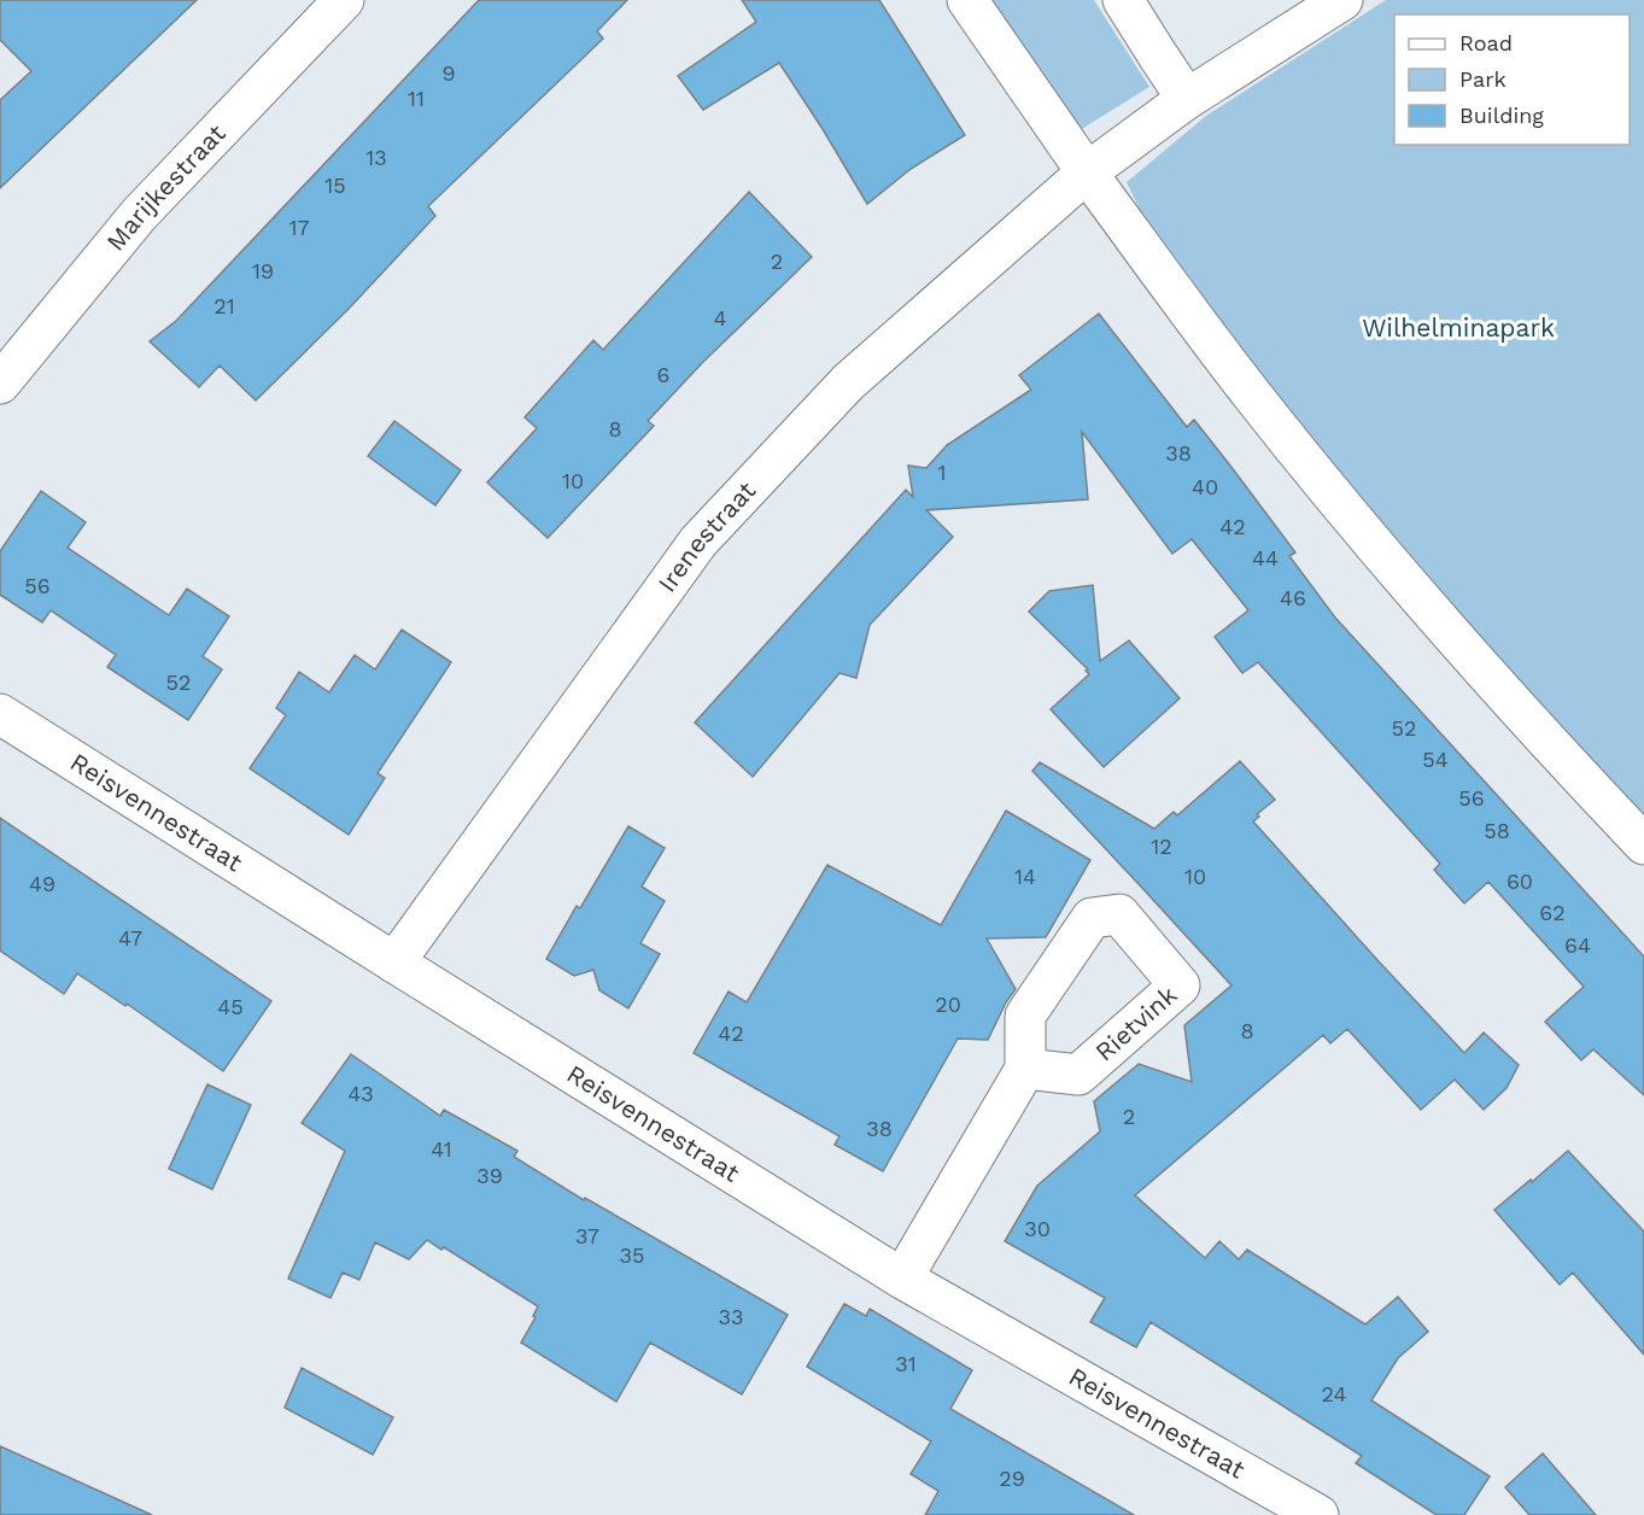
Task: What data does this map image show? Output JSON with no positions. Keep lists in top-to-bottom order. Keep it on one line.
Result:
{"streets":{"street":["Marijkestraat","Irenestraat","Reisvennestraat"]},"crossings":[["Irenestraat","Reisvennestraat"]],"parks":["Wilhelminapark"],"house_numbers":["9","11","13","15","17","2","19","21","4","6","8","38","1","10","40","42","44","56","46","52","52","54","56","58","12","14","10","60","49","62","47","64","20","45","8","42","43","2","38","41","39","30","37","35","33","31","24","29"],"legend":["Road","Park","Building"]}
